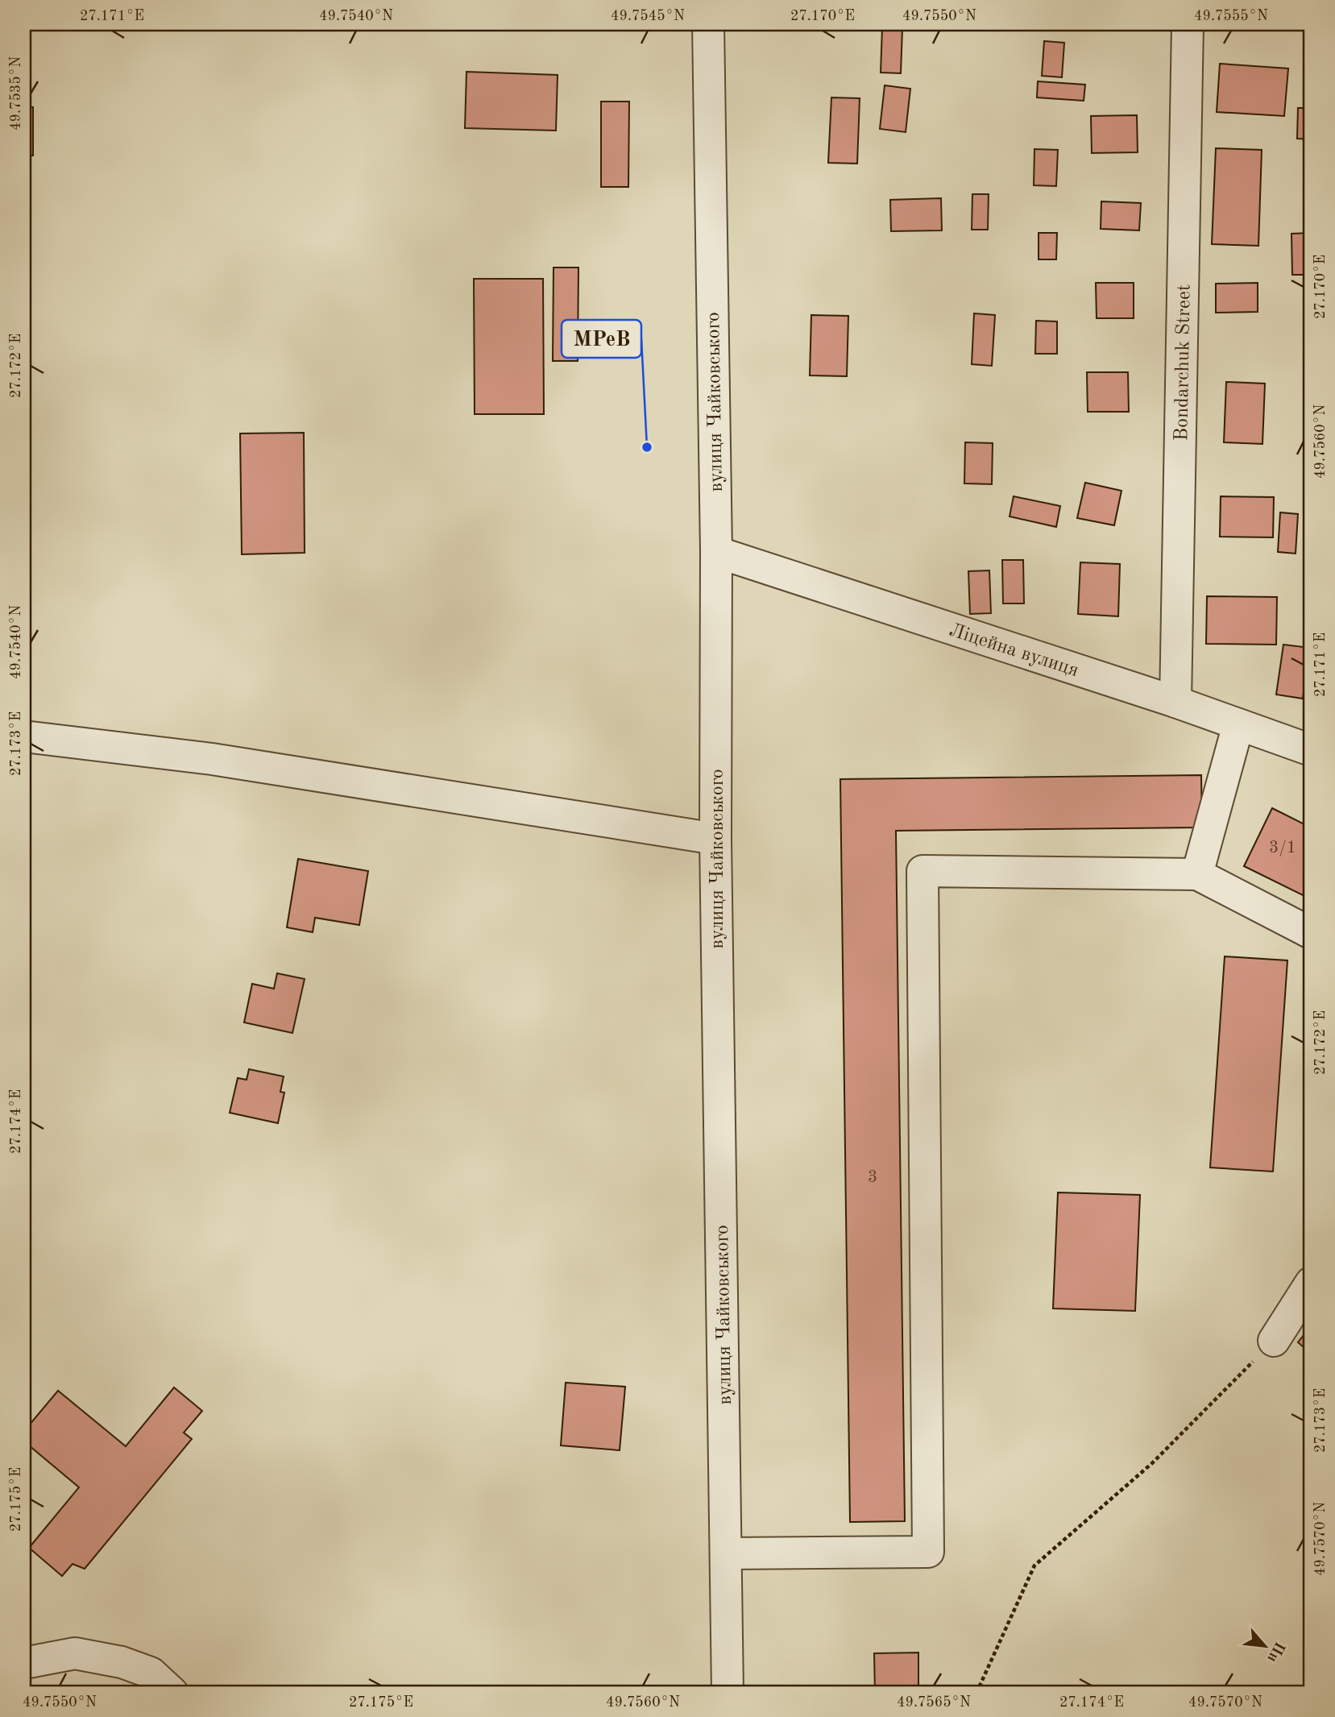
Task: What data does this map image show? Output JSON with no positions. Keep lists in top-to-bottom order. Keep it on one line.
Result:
{"streets":{"street":["Bondarchuk Street","вулиця Чайковського","Ліцейна вулиця"]},"crossings":[["Bondarchuk Street","Ліцейна вулиця"],["вулиця Чайковського","Ліцейна вулиця"]],"places":["МРеВ"],"house_numbers":["3/1","3"],"north":"bottom right","coordinates":["27.171°E","49.7540°N","49.7545°N","27.170°E","49.7550°N","49.7555°N","49.7535°N","27.172°E","49.7560°N","27.173°E","27.174°E","27.175°E","49.7570°N","49.7565°N"]}
